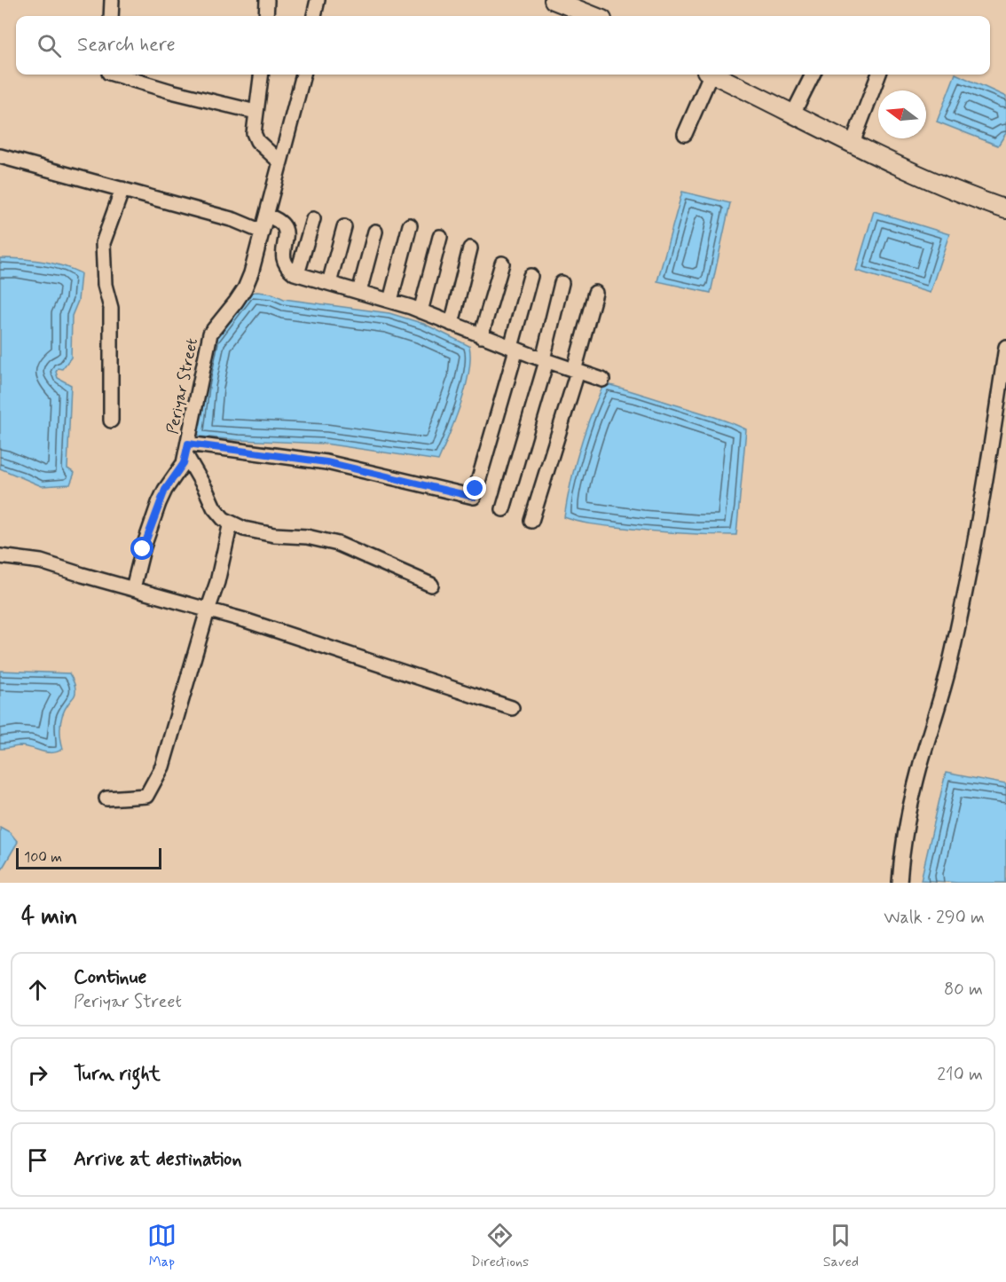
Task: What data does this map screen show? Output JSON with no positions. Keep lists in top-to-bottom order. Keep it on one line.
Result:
{"streets":{"street":["Periyar Street"]},"scale_bar":"100 m","north":"left","page":{"search":"Search here","scale":"100 m","heading":["4 min","Walk · 290 m"],"list":[["Continue","Periyar Street","80 m"],["Turn right","210 m"],"Arrive at destination"],"nav":["Map","Directions","Saved"]}}
